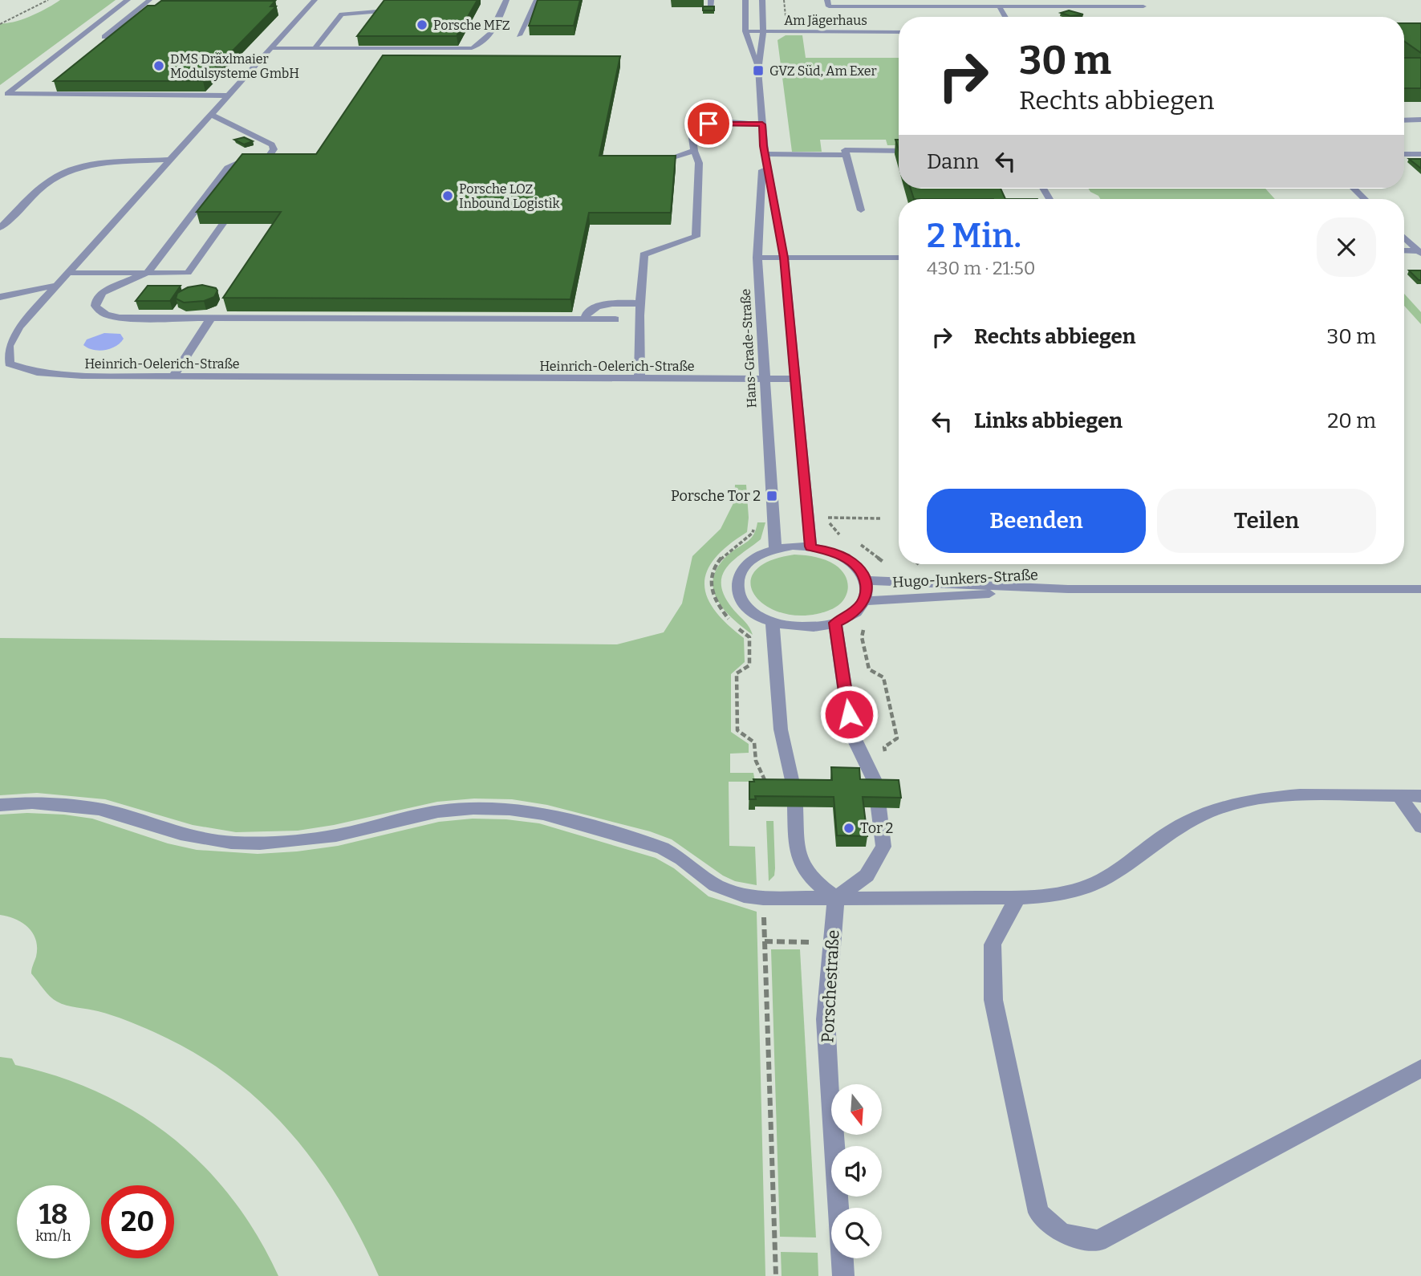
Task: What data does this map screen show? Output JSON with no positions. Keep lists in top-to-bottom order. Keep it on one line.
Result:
{"streets":{"street":["Am Jägerhaus","Hans-Grade-Straße","Heinrich-Oelerich-Straße","Hugo-Junkers-Straße","Porschestraße"]},"crossings":[["Am Jägerhaus","Hans-Grade-Straße"],["Hans-Grade-Straße","Heinrich-Oelerich-Straße"],["Hans-Grade-Straße","Hugo-Junkers-Straße"]],"places":{"other":["Porsche MFZ","DMS Dräxlmaier Modulsysteme GmbH","Porsche LOZ Inbound Logistik","Tor 2"],"transit":["GVZ Süd, Am Exer","Porsche Tor 2"]},"north":"bottom","page":{"turn":["30 m","Rechts abbiegen"],"then":"Dann","heading":["2 Min.","430 m · 21:50"],"list":[{"name":"Rechts abbiegen","value":"30 m"},{"name":"Links abbiegen","value":"20 m"}],"buttons":["Beenden","Teilen"],"speed":"18 km/h","limit":"20"}}
